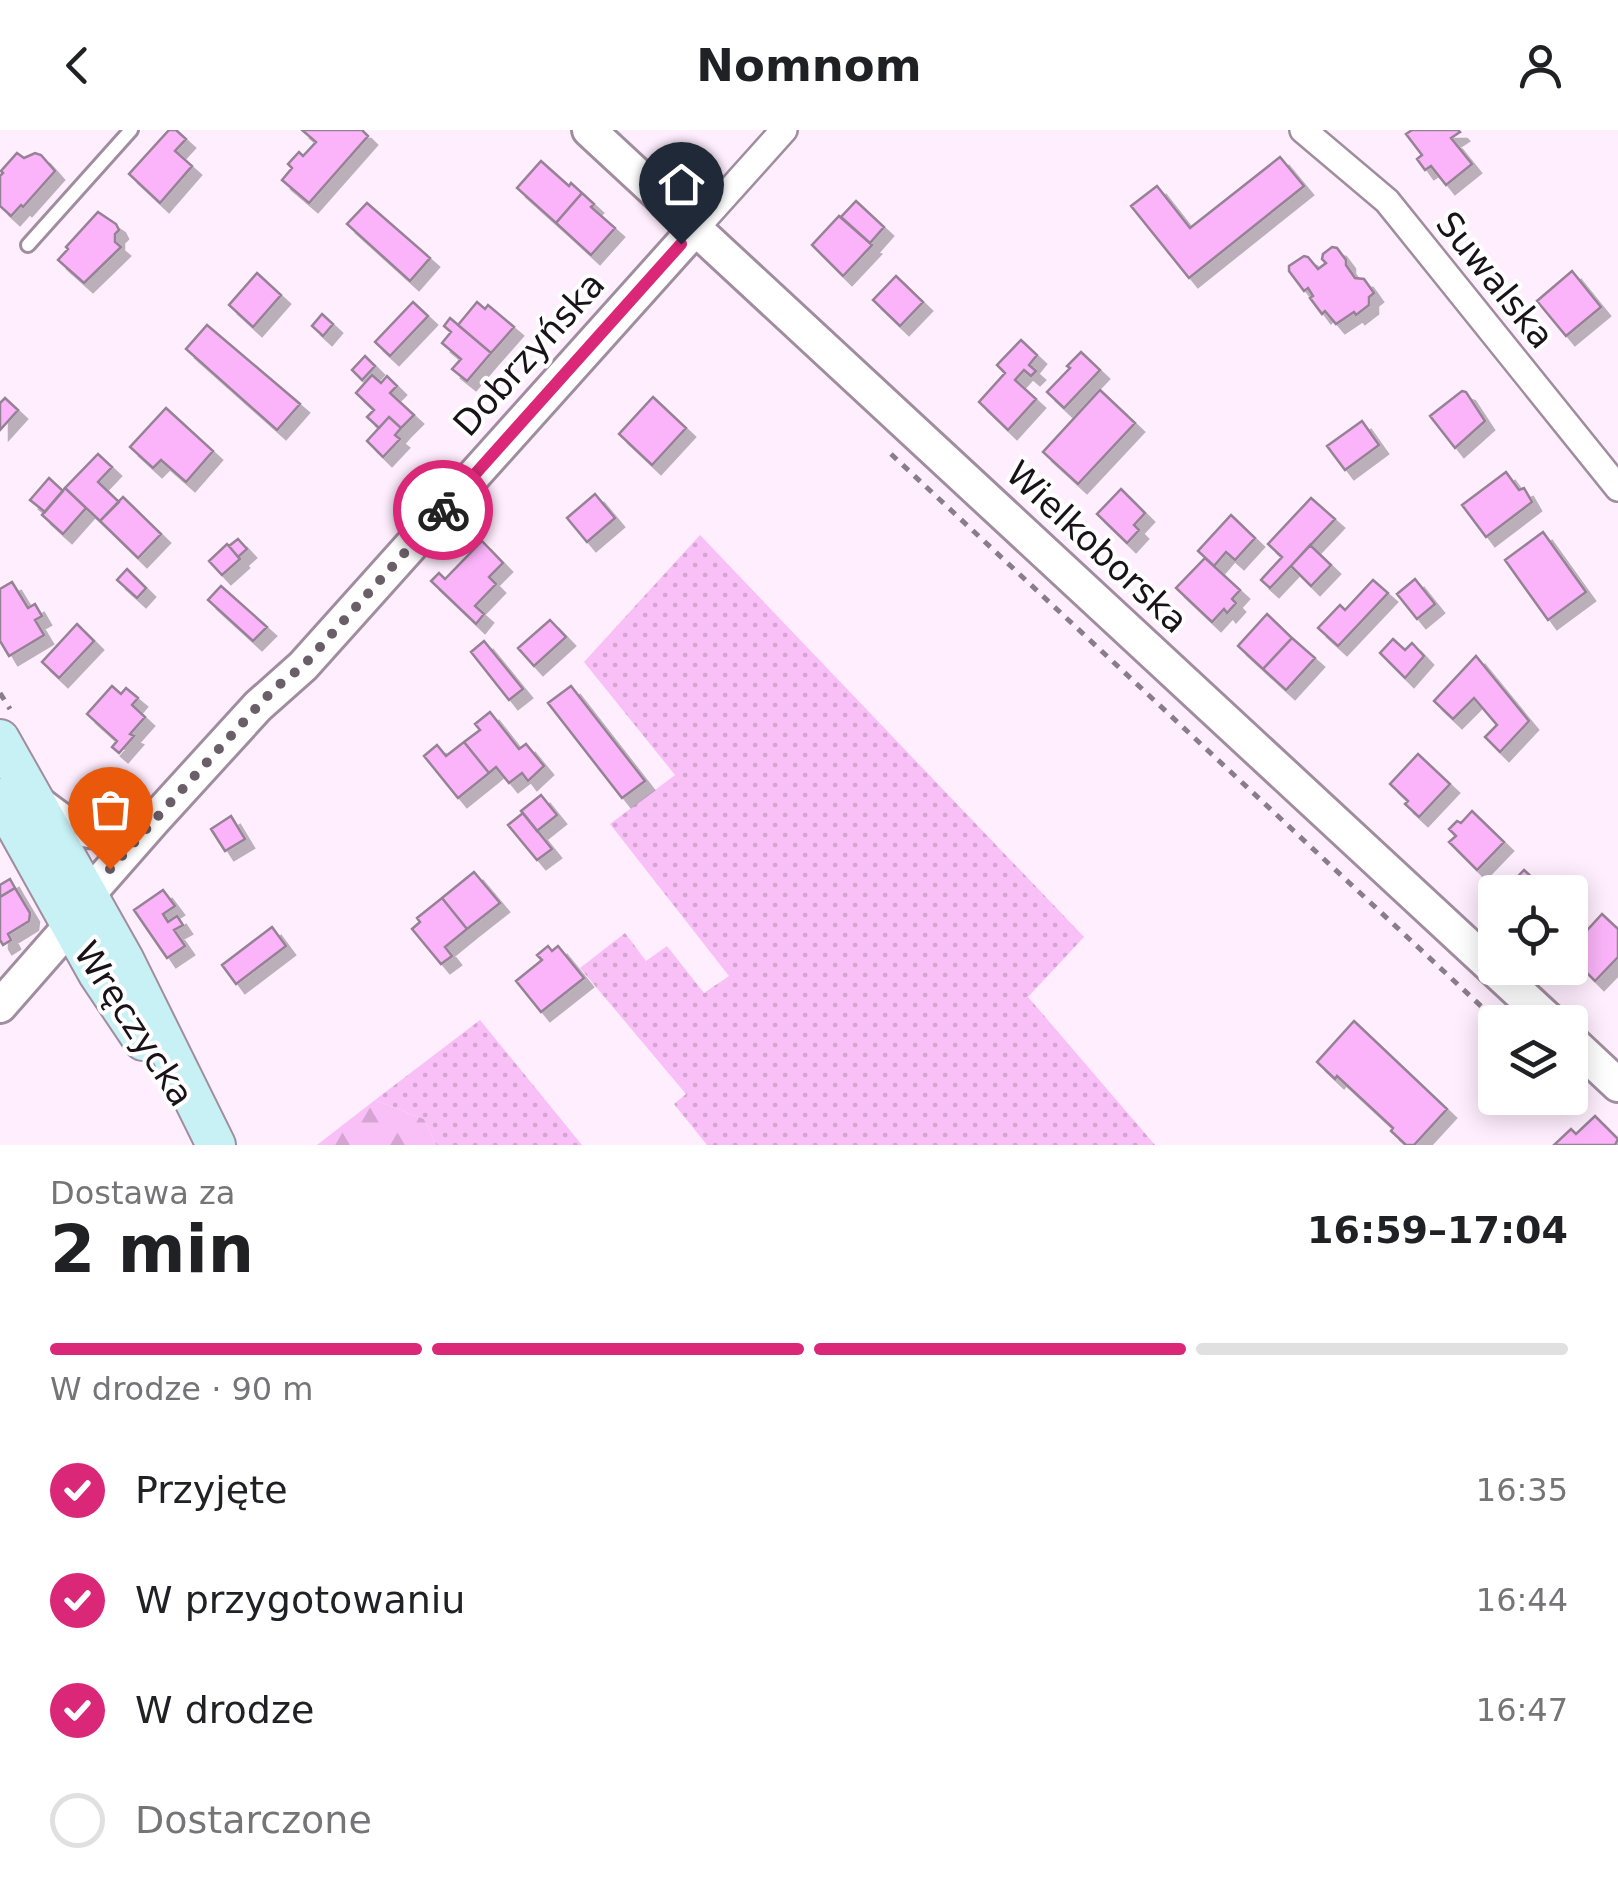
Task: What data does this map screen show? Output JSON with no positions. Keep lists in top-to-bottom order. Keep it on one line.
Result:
{"streets":{"main road":["Wręczycka"],"street":["Suwalska","Dobrzyńska","Wielkoborska"]},"crossings":[["Dobrzyńska","Wielkoborska"],["Dobrzyńska","Wręczycka"]],"page":{"header":"Nomnom","heading":["2 min","Dostawa za","16:59–17:04"],"bar":"W drodze · 90 m","list":[["Przyjęte","16:35"],["W przygotowaniu","16:44"],["W drodze","16:47"],"Dostarczone"]}}
